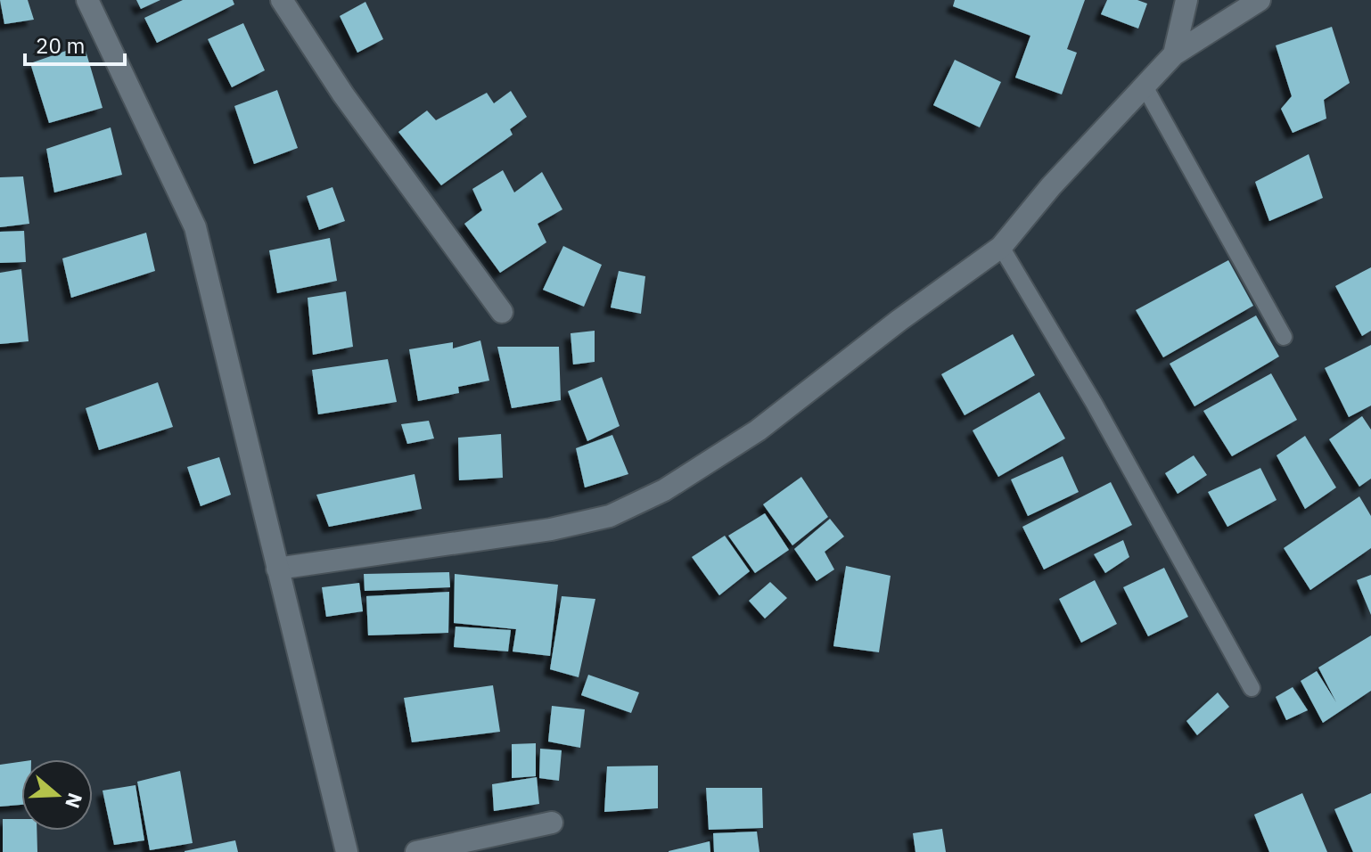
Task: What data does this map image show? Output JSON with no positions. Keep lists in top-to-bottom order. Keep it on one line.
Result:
{"scale_bar":"20 m","north":"right"}
